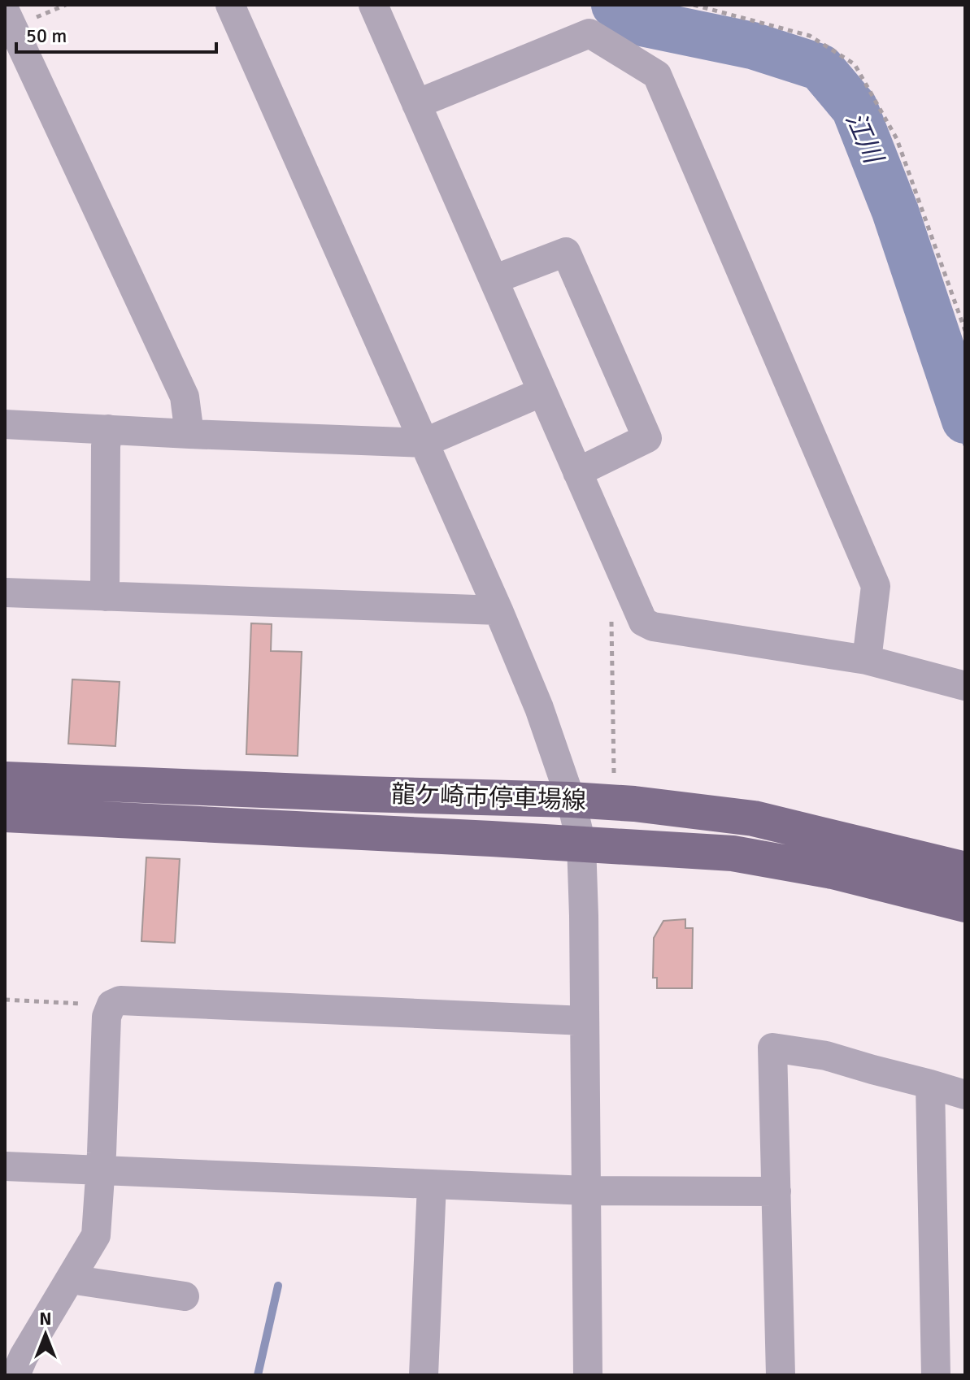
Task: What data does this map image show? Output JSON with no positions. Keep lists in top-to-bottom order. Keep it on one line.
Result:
{"streets":{"main road":["龍ケ崎市停車場線"]},"water":["江川"],"scale_bar":"50 m","north":"top"}
